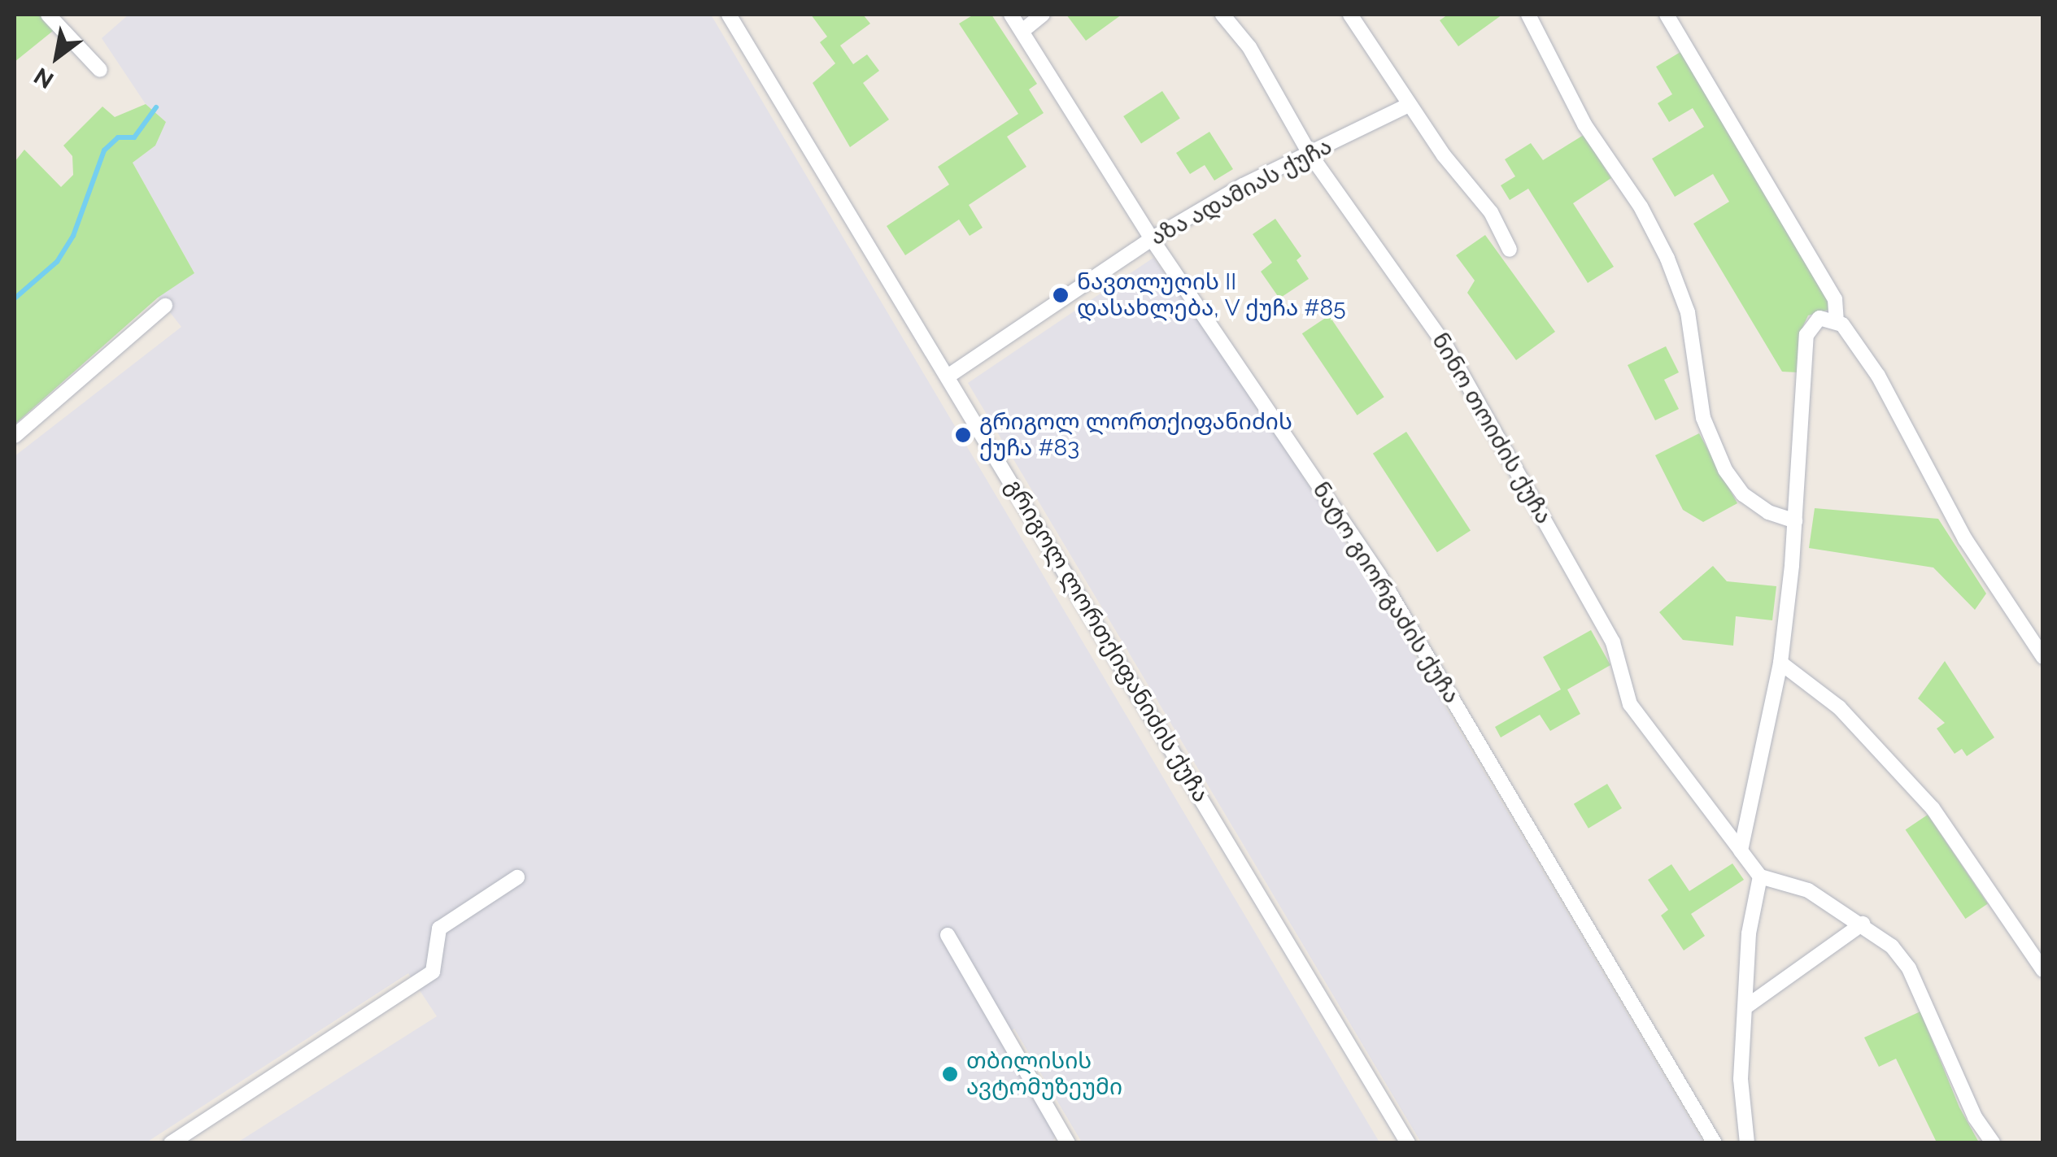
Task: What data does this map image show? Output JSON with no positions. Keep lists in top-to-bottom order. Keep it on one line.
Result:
{"streets":{"street":["აზა ადამიას ქუჩა","ნინო თოიძის ქუჩა","ნატო გიორგაძის ქუჩა","გრიგოლ ლორთქიფანიძის ქუჩა"]},"crossings":[["აზა ადამიას ქუჩა","ნინო თოიძის ქუჩა"],["აზა ადამიას ქუჩა","ნატო გიორგაძის ქუჩა"],["აზა ადამიას ქუჩა","გრიგოლ ლორთქიფანიძის ქუჩა"]],"places":["ნავთლუღის II დასახლება, V ქუჩა #85","გრიგოლ ლორთქიფანიძის ქუჩა #83","თბილისის ავტომუზეუმი"],"north":"bottom left"}
